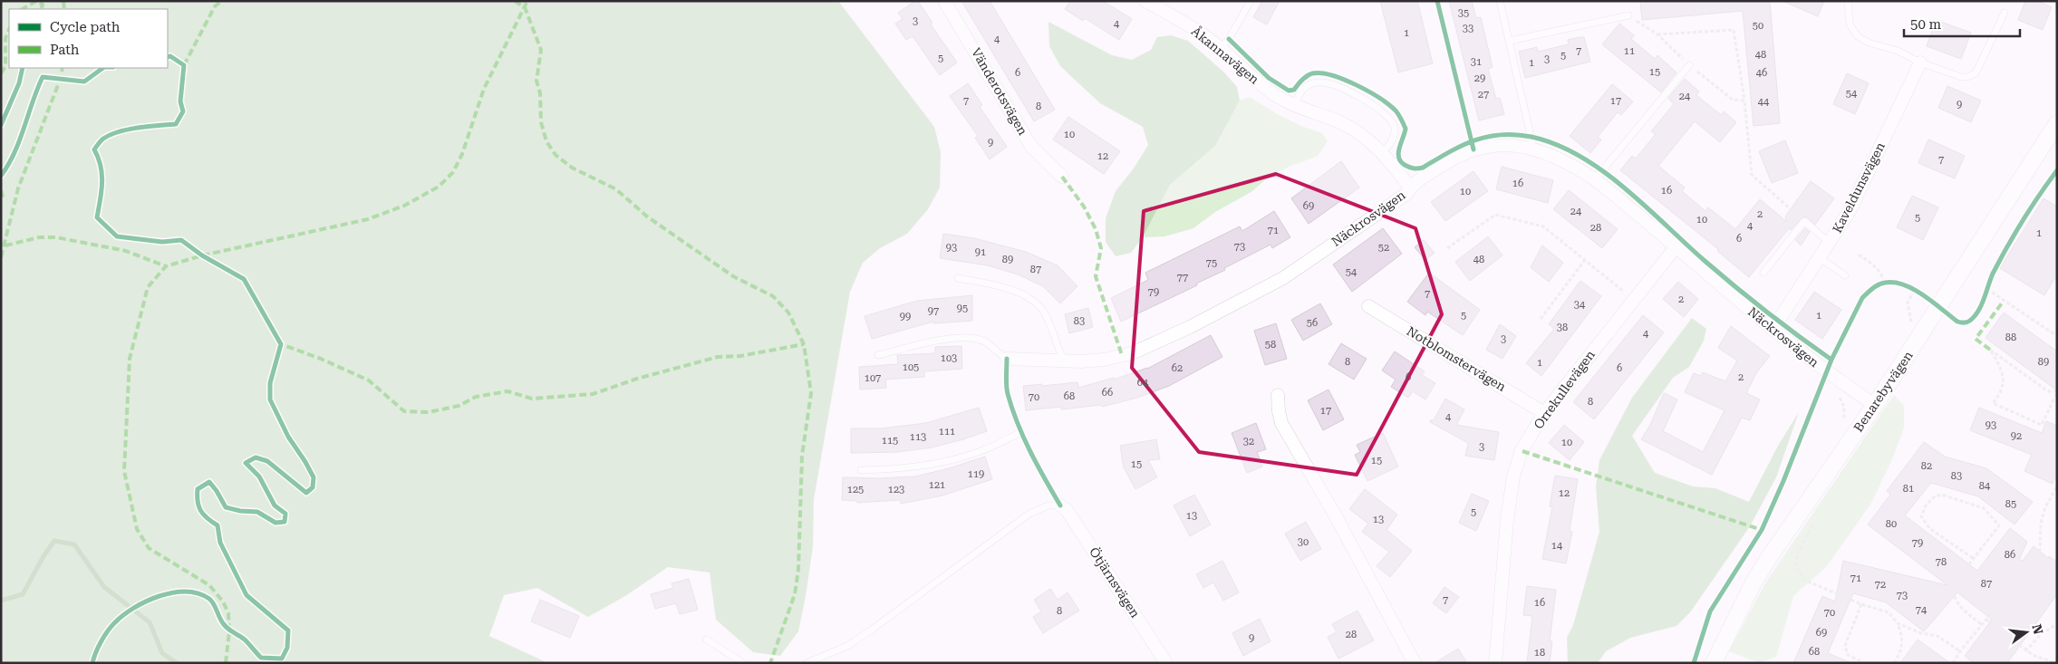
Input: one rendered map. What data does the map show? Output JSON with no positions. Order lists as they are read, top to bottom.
{
  "streets": {
    "street": [
      "Åkannavägen",
      "Vänderotsvägen",
      "Kaveldunsvägen",
      "Näckrosvägen",
      "Notblomstervägen",
      "Orrekullevägen",
      "Benarebyvägen",
      "Ötjärnsvägen"
    ]
  },
  "crossings": [
    ["Åkannavägen", "Näckrosvägen"],
    ["Kaveldunsvägen", "Näckrosvägen"],
    ["Näckrosvägen", "Orrekullevägen"],
    ["Näckrosvägen", "Benarebyvägen"],
    ["Notblomstervägen", "Orrekullevägen"]
  ],
  "house_numbers": [
    "35",
    "3",
    "4",
    "50",
    "33",
    "1",
    "4",
    "7",
    "11",
    "48",
    "5",
    "5",
    "3",
    "31",
    "1",
    "15",
    "6",
    "46",
    "29",
    "54",
    "27",
    "24",
    "7",
    "17",
    "44",
    "9",
    "8",
    "10",
    "9",
    "12",
    "7",
    "16",
    "16",
    "10",
    "69",
    "24",
    "2",
    "5",
    "10",
    "4",
    "28",
    "71",
    "1",
    "6",
    "73",
    "93",
    "52",
    "91",
    "89",
    "48",
    "75",
    "87",
    "54",
    "77",
    "79",
    "7",
    "2",
    "34",
    "95",
    "97",
    "5",
    "1",
    "99",
    "83",
    "56",
    "38",
    "4",
    "88",
    "3",
    "58",
    "103",
    "8",
    "89",
    "1",
    "105",
    "62",
    "6",
    "6",
    "2",
    "107",
    "64",
    "66",
    "68",
    "70",
    "8",
    "17",
    "4",
    "93",
    "111",
    "92",
    "113",
    "115",
    "32",
    "10",
    "3",
    "15",
    "15",
    "82",
    "119",
    "83",
    "121",
    "84",
    "81",
    "125",
    "123",
    "12",
    "85",
    "5",
    "13",
    "13",
    "80",
    "30",
    "79",
    "14",
    "86",
    "78",
    "71",
    "87",
    "72",
    "73",
    "7",
    "16",
    "74",
    "8",
    "70",
    "69",
    "28",
    "9",
    "68",
    "18"
  ],
  "legend": ["Cycle path", "Path"],
  "scale_bar": "50 m",
  "north": "right"
}
